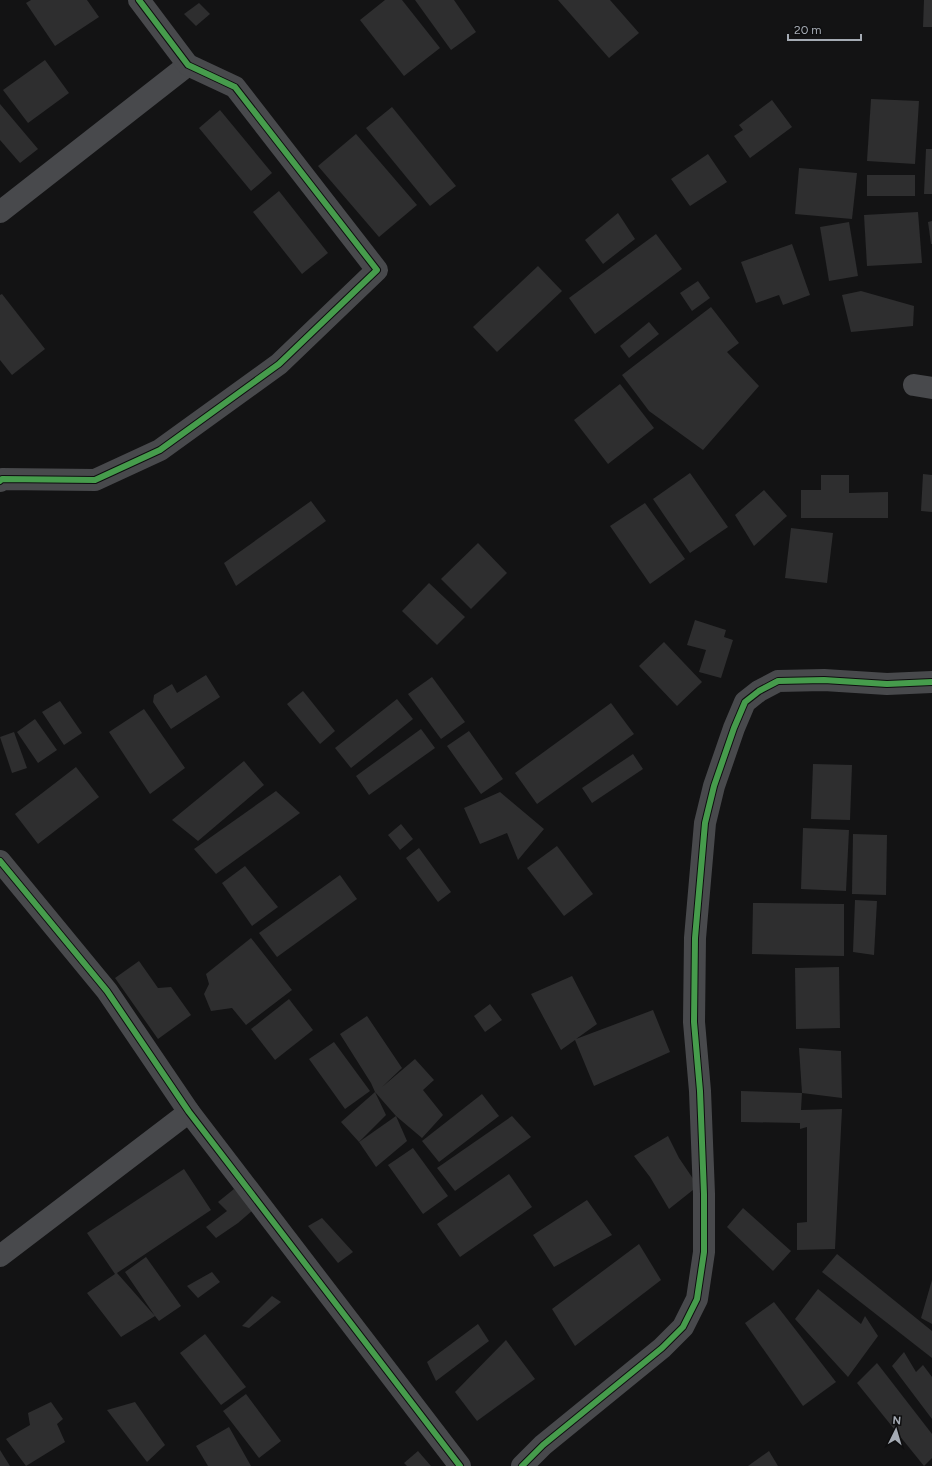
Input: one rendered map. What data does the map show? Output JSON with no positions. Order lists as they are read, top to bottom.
{
  "scale_bar": "20 m",
  "north": "top"
}
